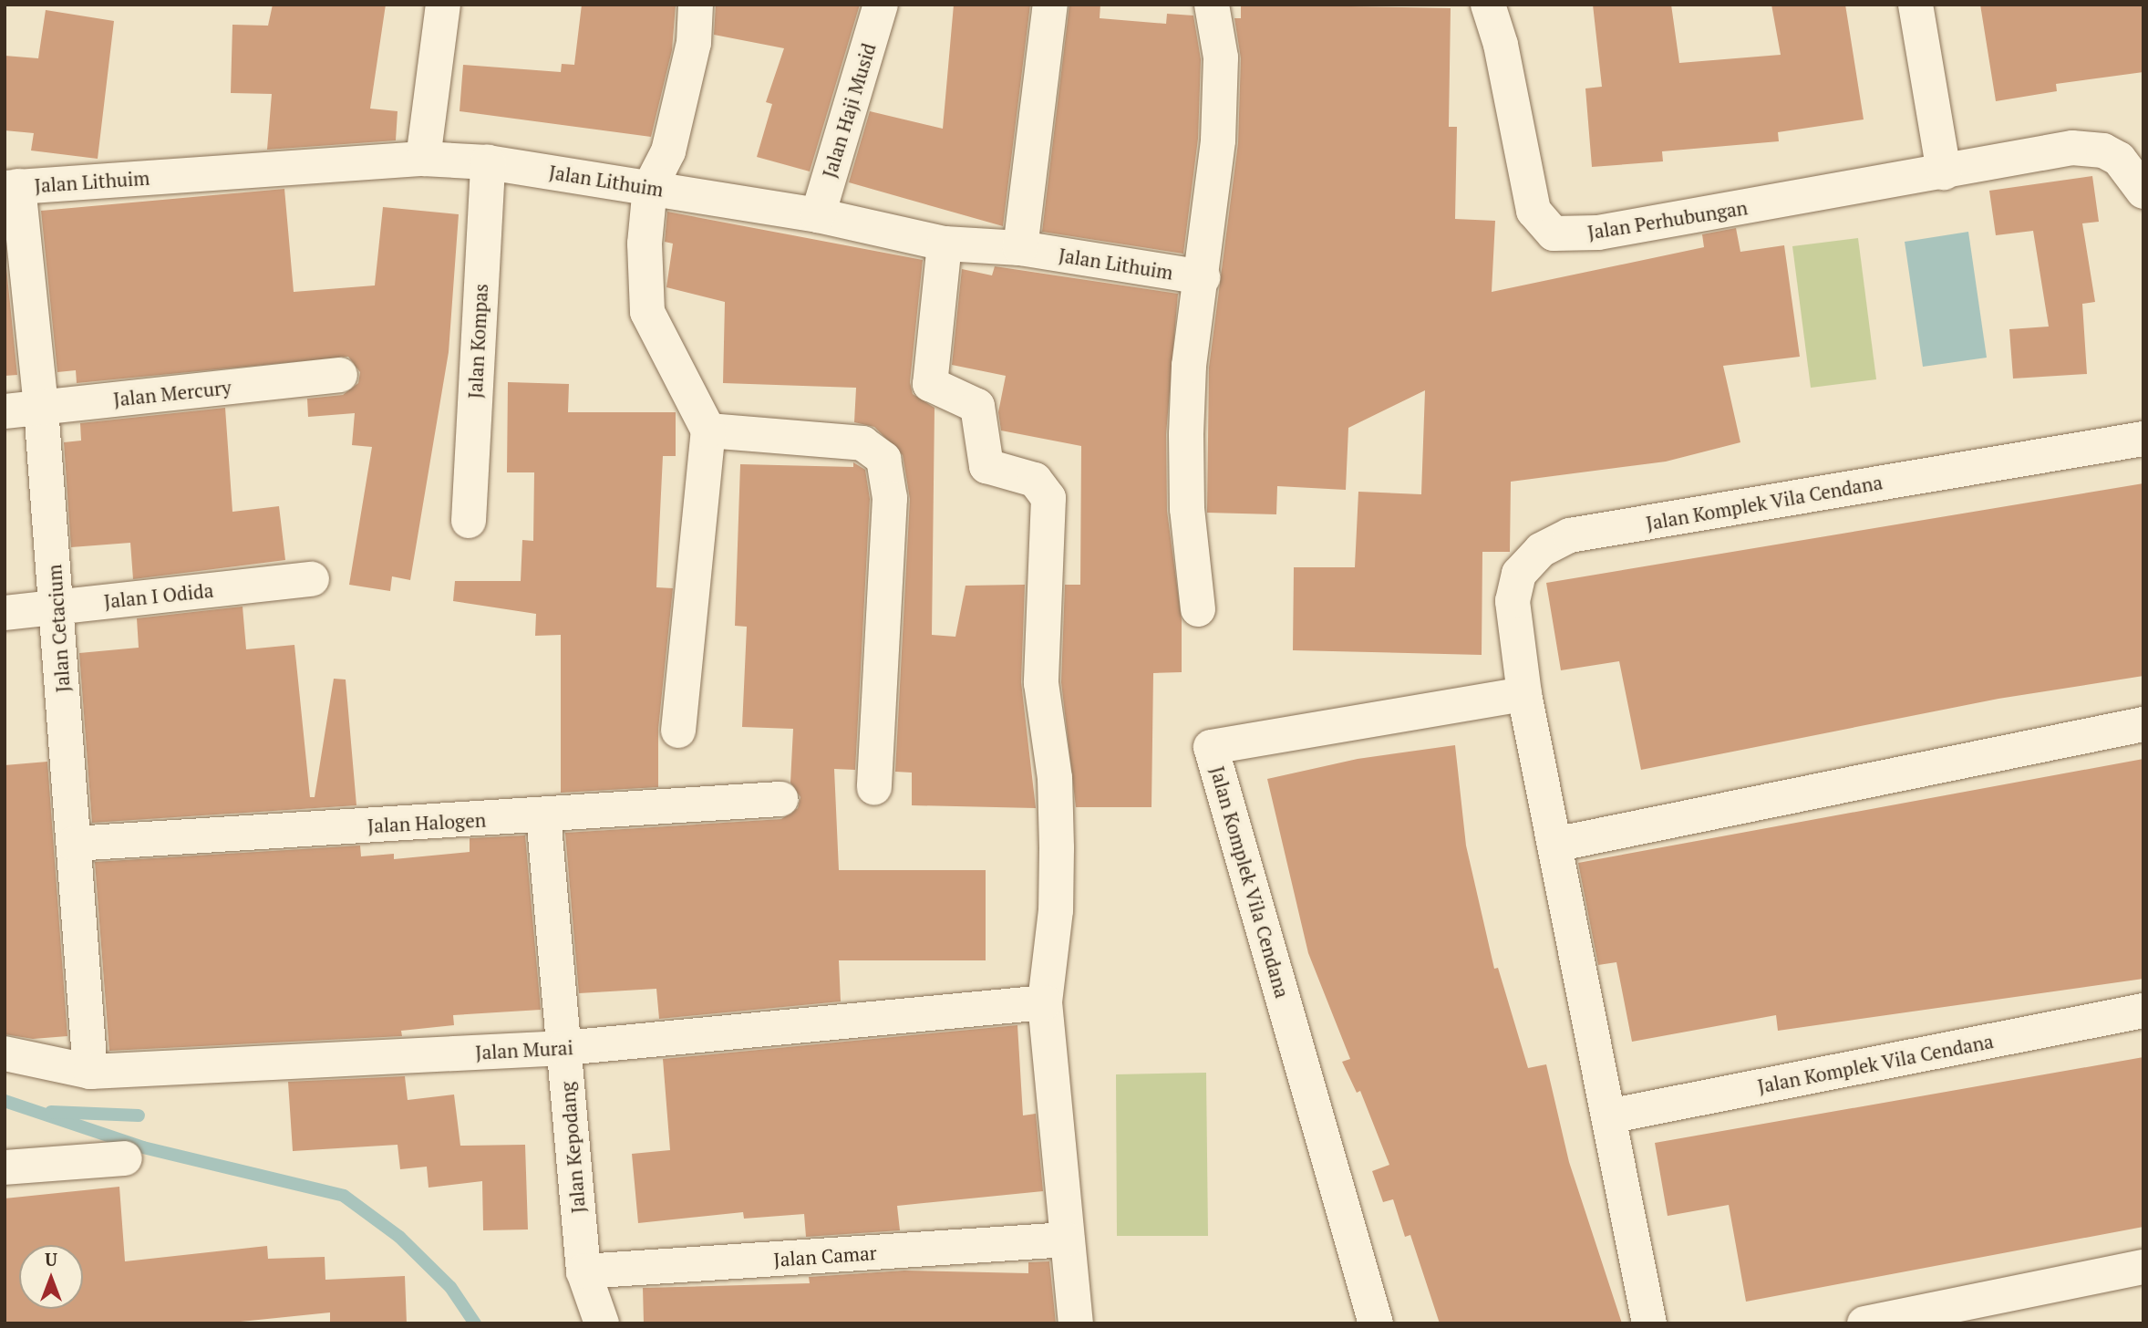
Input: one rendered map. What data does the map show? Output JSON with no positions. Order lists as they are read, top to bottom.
{
  "streets": {
    "street": [
      "Jalan Haji Musid",
      "Jalan Lithuim",
      "Jalan Perhubungan",
      "Jalan Kompas",
      "Jalan Mercury",
      "Jalan Komplek Vila Cendana",
      "Jalan I Odida",
      "Jalan Cetacium",
      "Jalan Halogen",
      "Jalan Murai",
      "Jalan Kepodang",
      "Jalan Camar"
    ]
  },
  "crossings": [
    ["Jalan Haji Musid", "Jalan Lithuim"],
    ["Jalan Lithuim", "Jalan Kompas"],
    ["Jalan Lithuim", "Jalan Cetacium"],
    ["Jalan Mercury", "Jalan Cetacium"],
    ["Jalan I Odida", "Jalan Cetacium"],
    ["Jalan Cetacium", "Jalan Halogen"],
    ["Jalan Cetacium", "Jalan Murai"],
    ["Jalan Halogen", "Jalan Kepodang"],
    ["Jalan Murai", "Jalan Kepodang"],
    ["Jalan Kepodang", "Jalan Camar"]
  ],
  "north": "top"
}
